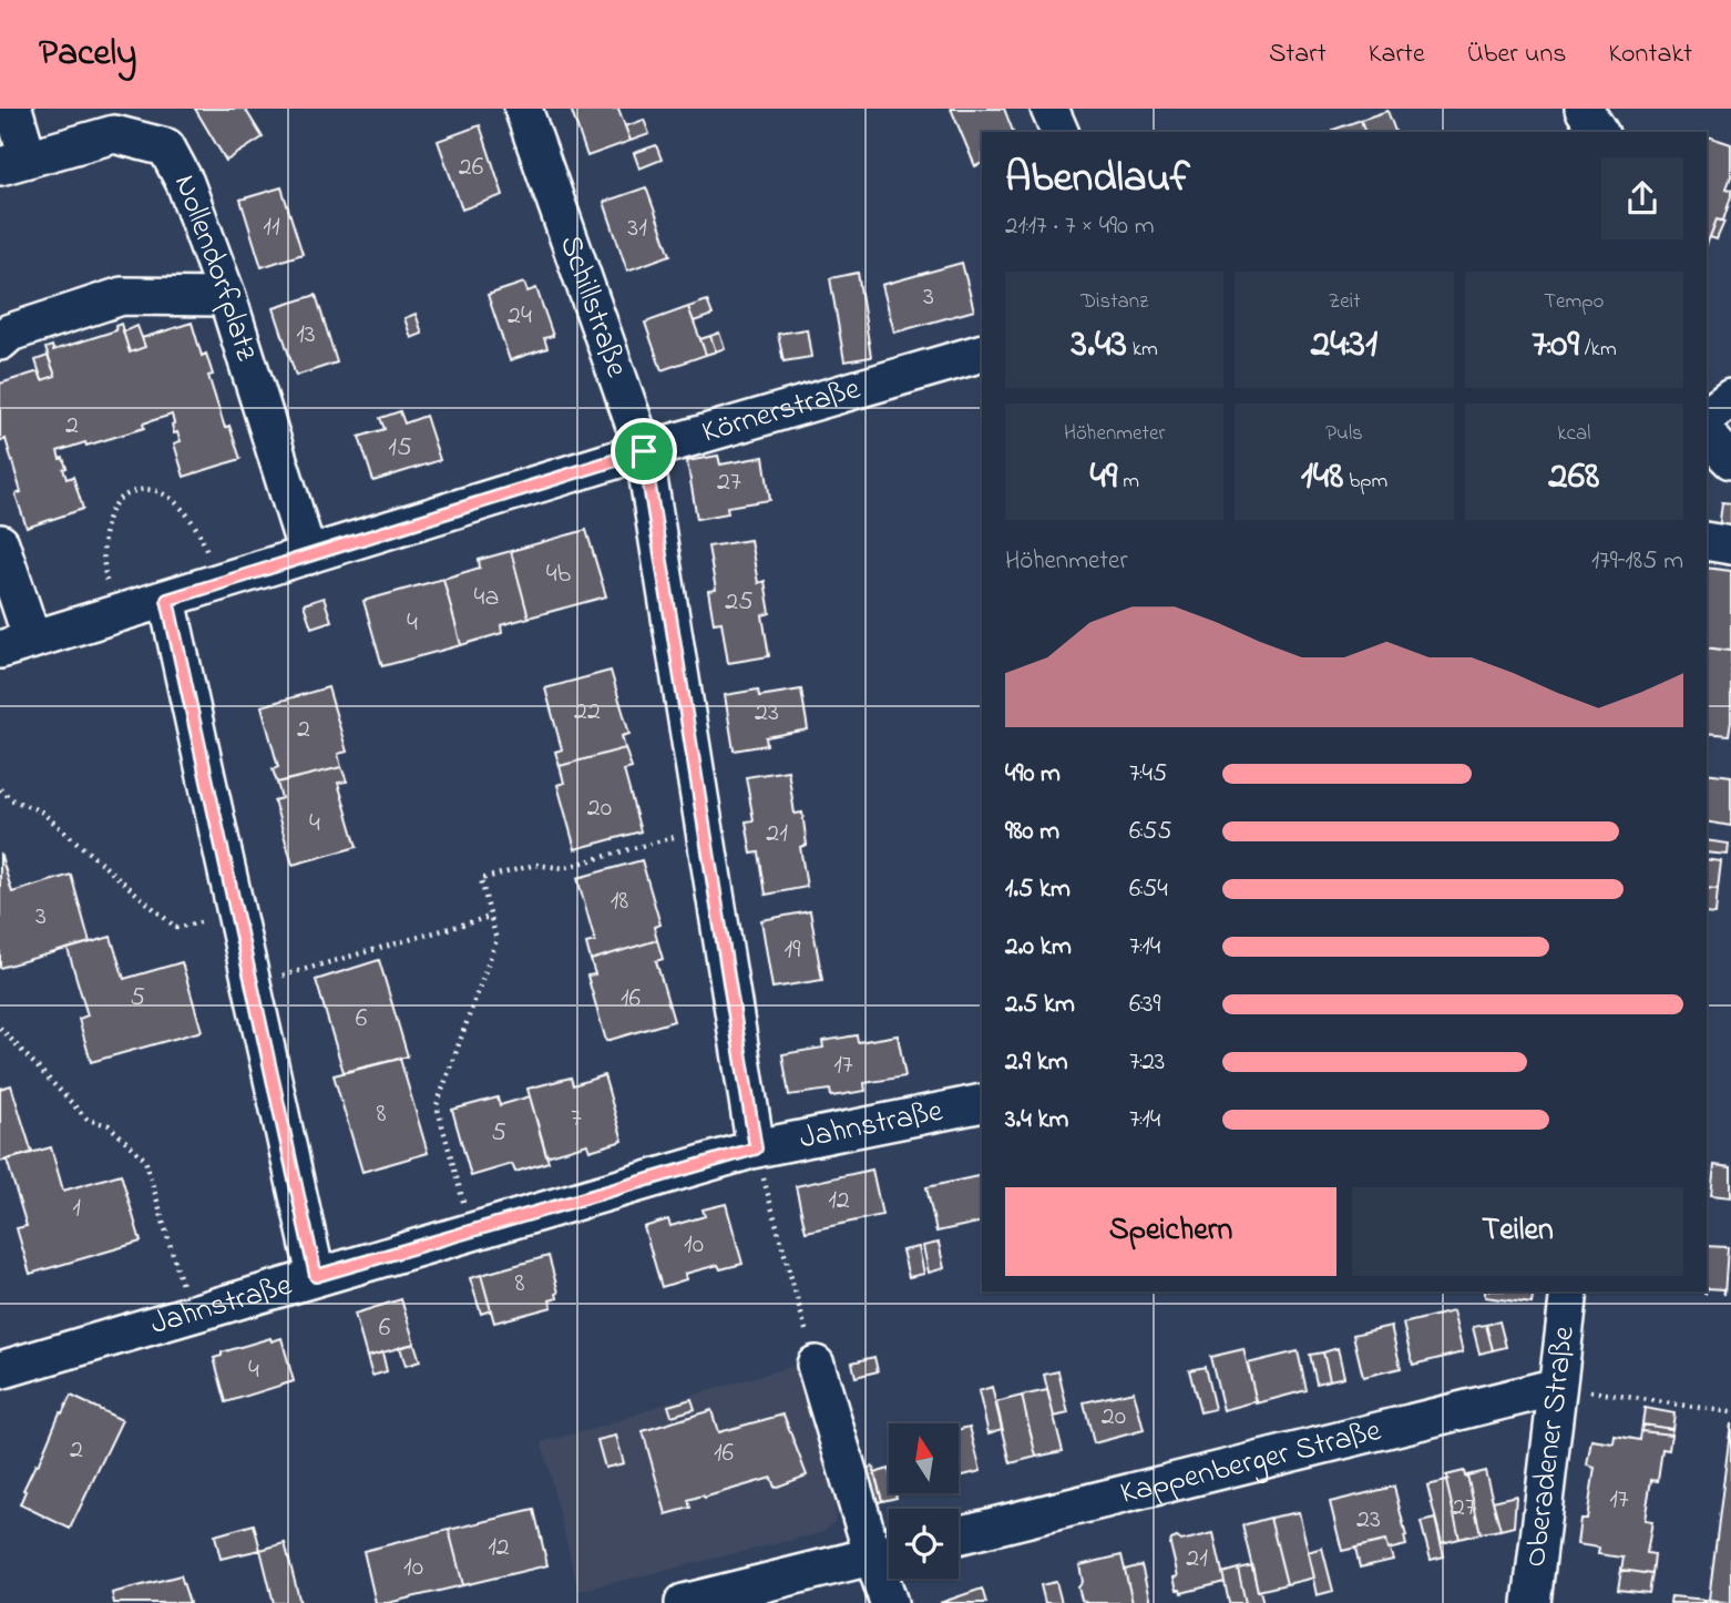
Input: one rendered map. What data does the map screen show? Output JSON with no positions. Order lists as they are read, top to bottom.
{
  "streets": {
    "street": [
      "Nollendorfplatz",
      "Schillstraße",
      "Körnerstraße",
      "Jahnstraße",
      "Oberadener Straße",
      "Kappenberger Straße"
    ]
  },
  "crossings": [
    ["Nollendorfplatz", "Körnerstraße"],
    ["Schillstraße", "Körnerstraße"],
    ["Schillstraße", "Jahnstraße"],
    ["Oberadener Straße", "Kappenberger Straße"]
  ],
  "house_numbers": [
    "26",
    "11",
    "31",
    "3",
    "24",
    "13",
    "2",
    "15",
    "27",
    "4b",
    "4a",
    "25",
    "4",
    "22",
    "23",
    "2",
    "20",
    "4",
    "21",
    "18",
    "3",
    "19",
    "5",
    "16",
    "6",
    "17",
    "8",
    "7",
    "5",
    "12",
    "1",
    "10",
    "8",
    "6",
    "4",
    "20",
    "2",
    "16",
    "17",
    "27",
    "23",
    "12",
    "21",
    "10"
  ],
  "north": "top",
  "page": {
    "header": "Pacely",
    "nav": [
      "Start",
      "Karte",
      "Über uns",
      "Kontakt"
    ],
    "heading": ["Abendlauf", "21:17 · 7 × 490 m"],
    "stats": [
      ["Distanz", "3.43 km"],
      ["Zeit", "24:31"],
      ["Tempo", "7:09 /km"],
      ["Höhenmeter", "49 m"],
      ["Puls", "148 bpm"],
      ["kcal", "268"]
    ],
    "chart": ["Höhenmeter", "179–185 m"],
    "list": [
      {
        "name": "490 m",
        "note": "7:45"
      },
      {
        "name": "980 m",
        "note": "6:55"
      },
      {
        "name": "1.5 km",
        "note": "6:54"
      },
      {
        "name": "2.0 km",
        "note": "7:14"
      },
      {
        "name": "2.5 km",
        "note": "6:39"
      },
      {
        "name": "2.9 km",
        "note": "7:23"
      },
      {
        "name": "3.4 km",
        "note": "7:14"
      }
    ],
    "buttons": ["Speichern", "Teilen"]
  }
}
